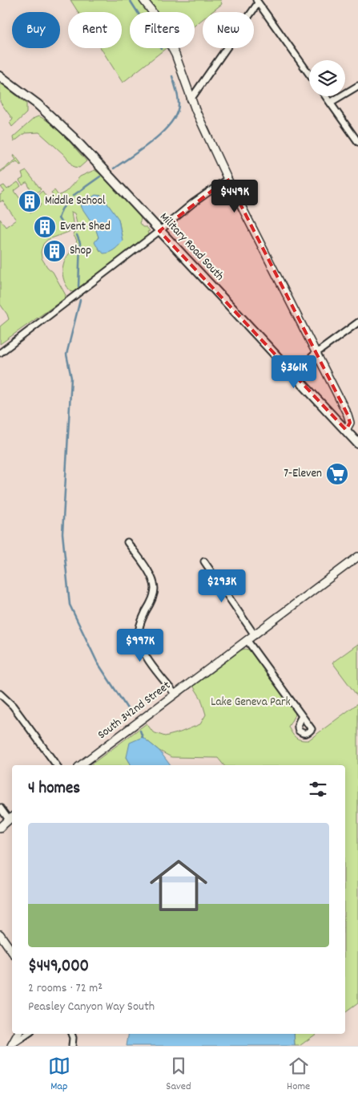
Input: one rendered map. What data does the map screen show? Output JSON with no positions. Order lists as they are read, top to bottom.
{
  "streets": {
    "main road": ["Military Road South"],
    "street": ["South 342nd Street"]
  },
  "parks": ["Lake Geneva Park"],
  "places": {
    "building": ["Middle School", "Event Shed", "Shop"],
    "supermarket": ["7-Eleven"]
  },
  "page": {
    "chip": [
      "Buy",
      "Rent",
      "Filters",
      "New"
    ],
    "price": [
      "$449K",
      "$361K",
      "$293K",
      "$997K"
    ],
    "heading": "4 homes",
    "list": [
      {
        "name": "$449,000",
        "note": "2 rooms · 72 m² · Peasley Canyon Way South"
      }
    ],
    "tabs": ["Map", "Saved", "Home"]
  }
}
